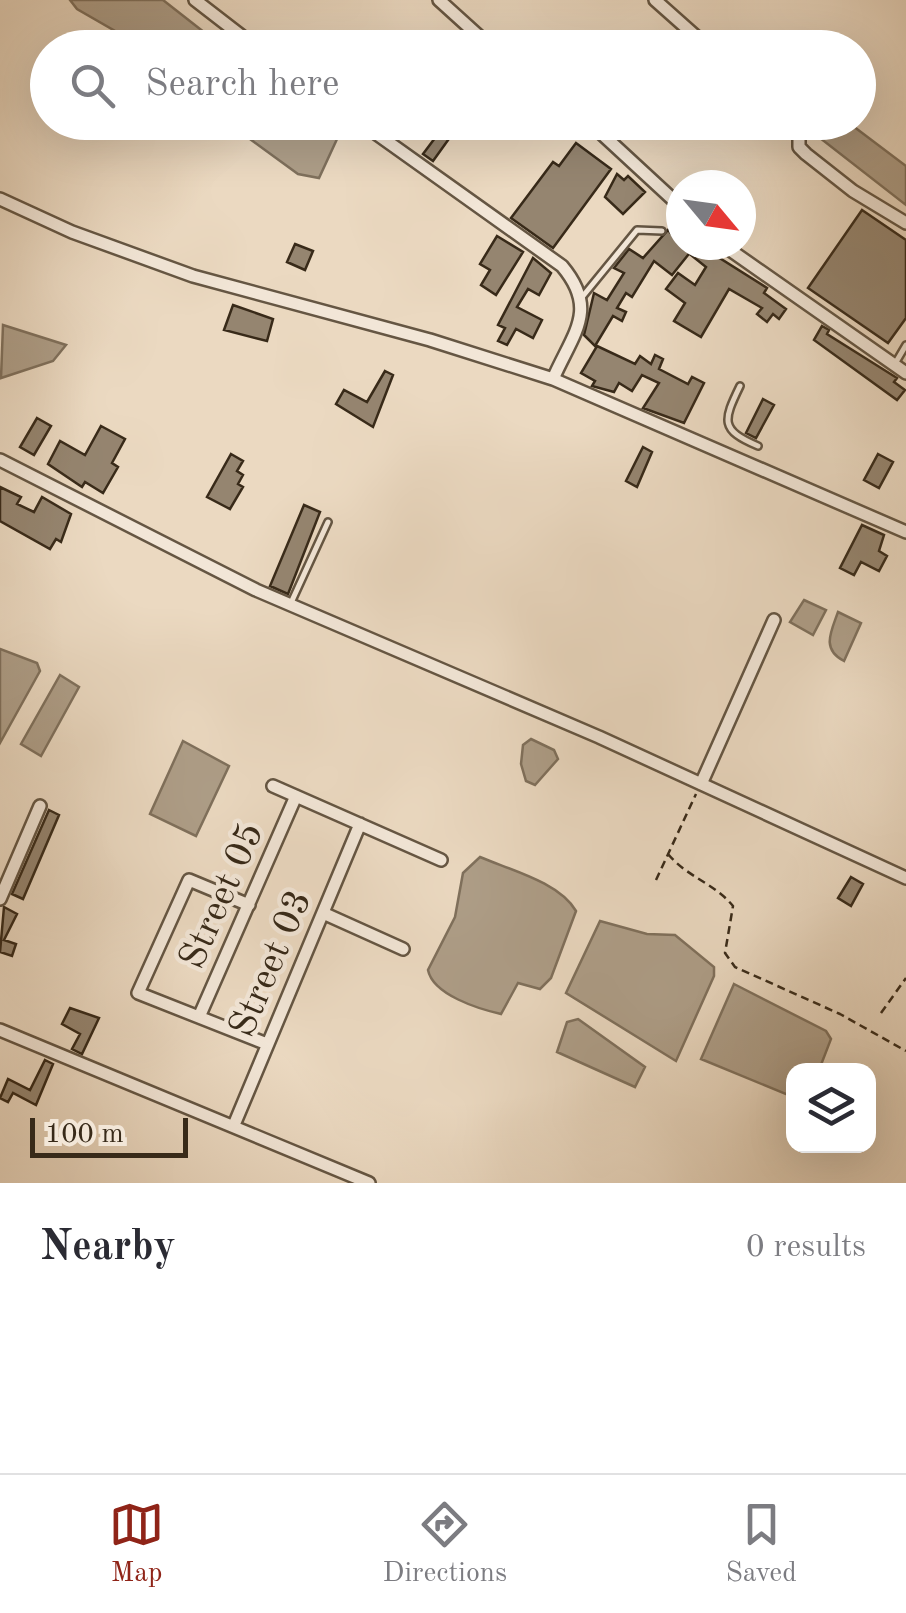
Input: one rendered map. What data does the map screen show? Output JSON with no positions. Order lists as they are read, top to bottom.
{
  "streets": {
    "street": ["Street 05", "Street 03"]
  },
  "scale_bar": "100 m",
  "north": "bottom right",
  "page": {
    "search": "Search here",
    "scale": "100 m",
    "heading": ["Nearby", "0 results"],
    "nav": ["Map", "Directions", "Saved"]
  }
}
